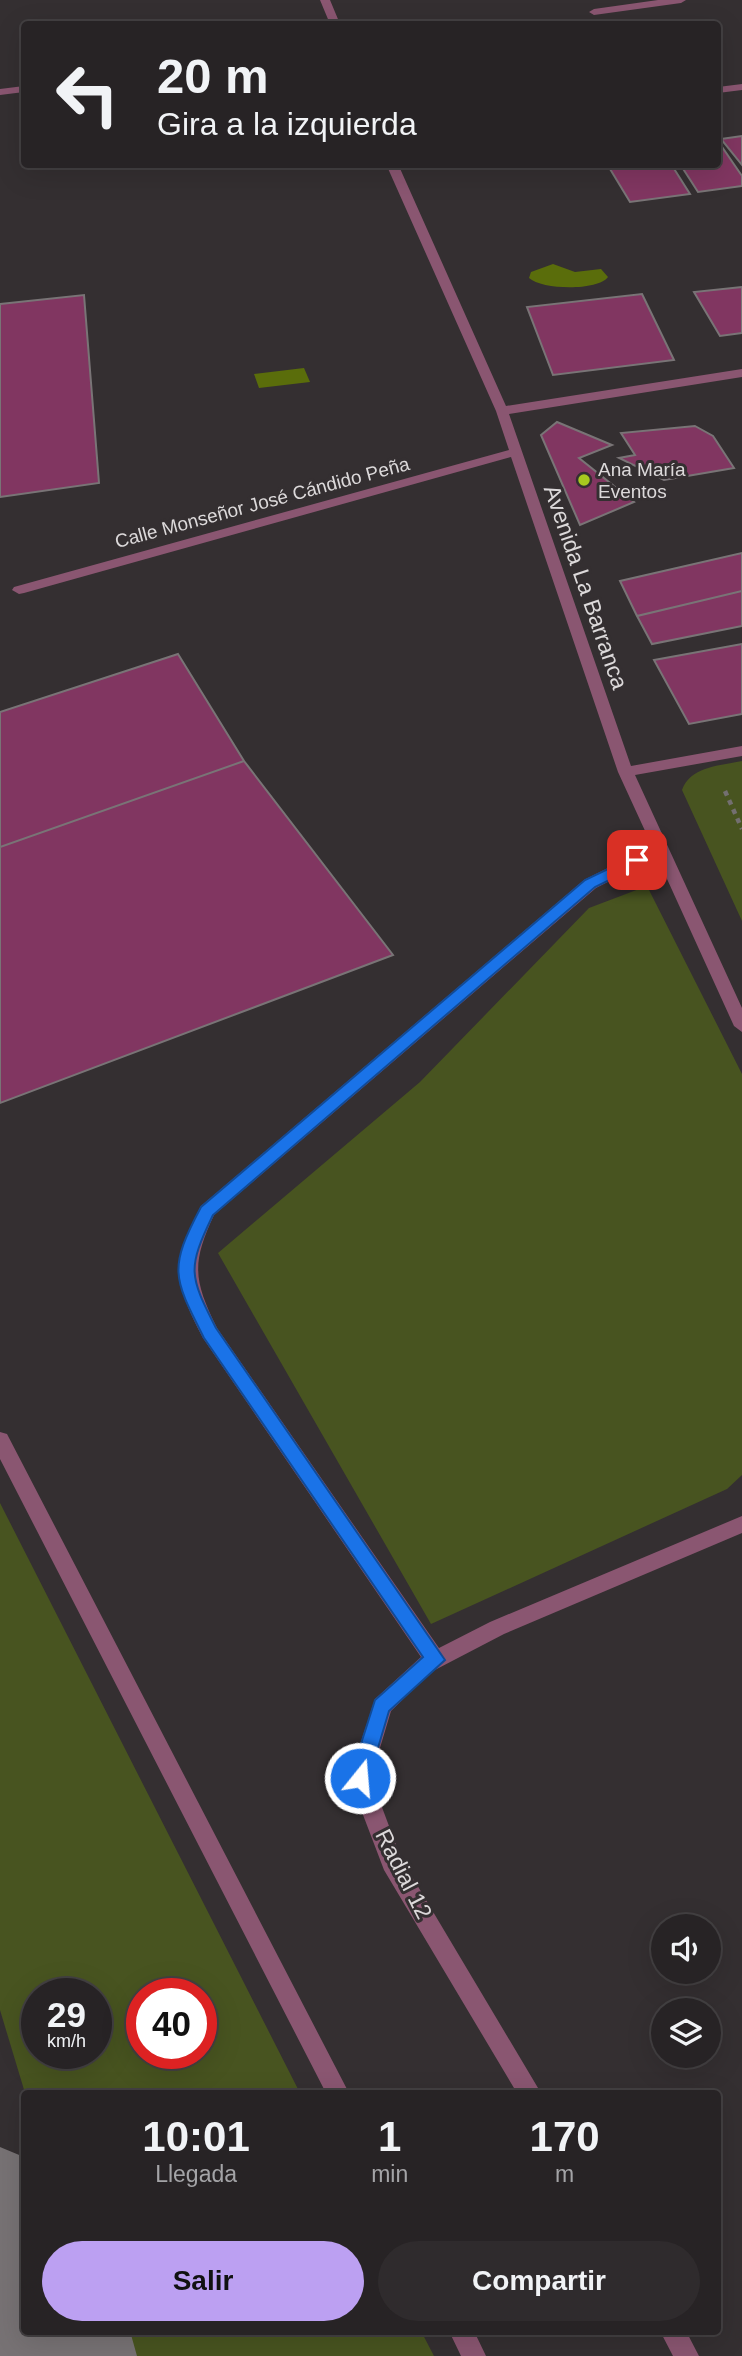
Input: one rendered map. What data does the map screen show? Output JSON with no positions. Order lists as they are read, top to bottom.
{
  "streets": {
    "street": ["Calle Monseñor José Cándido Peña", "Avenida La Barranca", "Radial 12"]
  },
  "crossings": [
    ["Calle Monseñor José Cándido Peña", "Avenida La Barranca"]
  ],
  "places": ["Ana María Eventos"],
  "page": {
    "turn": ["20 m", "Gira a la izquierda"],
    "speed": "29 km/h",
    "limit": "40",
    "eta": [
      "10:01",
      "Llegada",
      "1",
      "min",
      "170",
      "m"
    ],
    "buttons": ["Salir", "Compartir"]
  }
}
